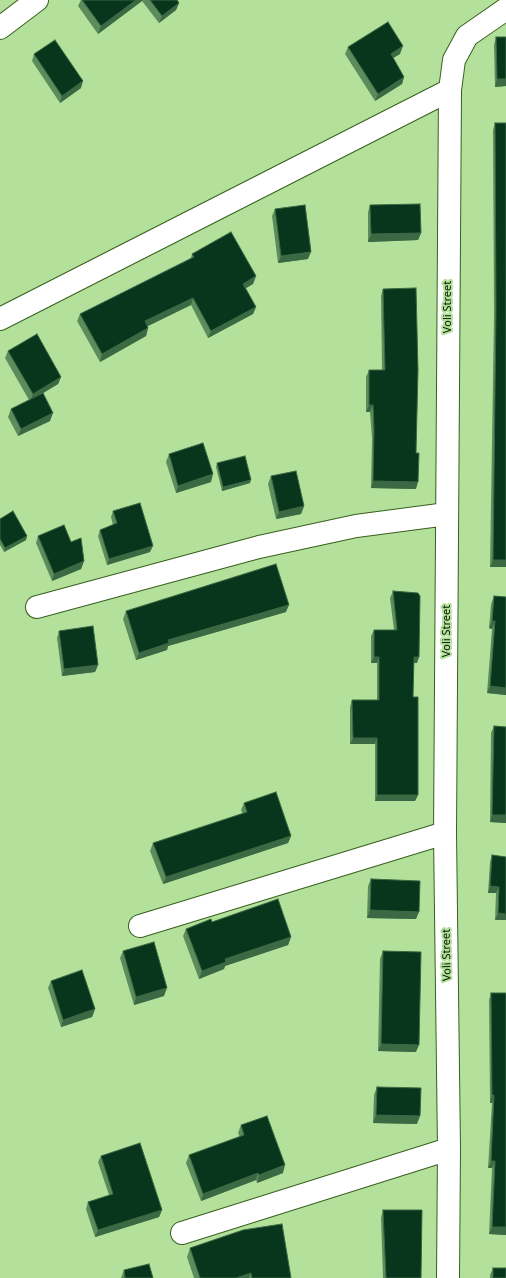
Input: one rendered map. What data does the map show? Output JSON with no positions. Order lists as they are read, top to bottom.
{
  "streets": {
    "street": ["Voli Street"]
  }
}
